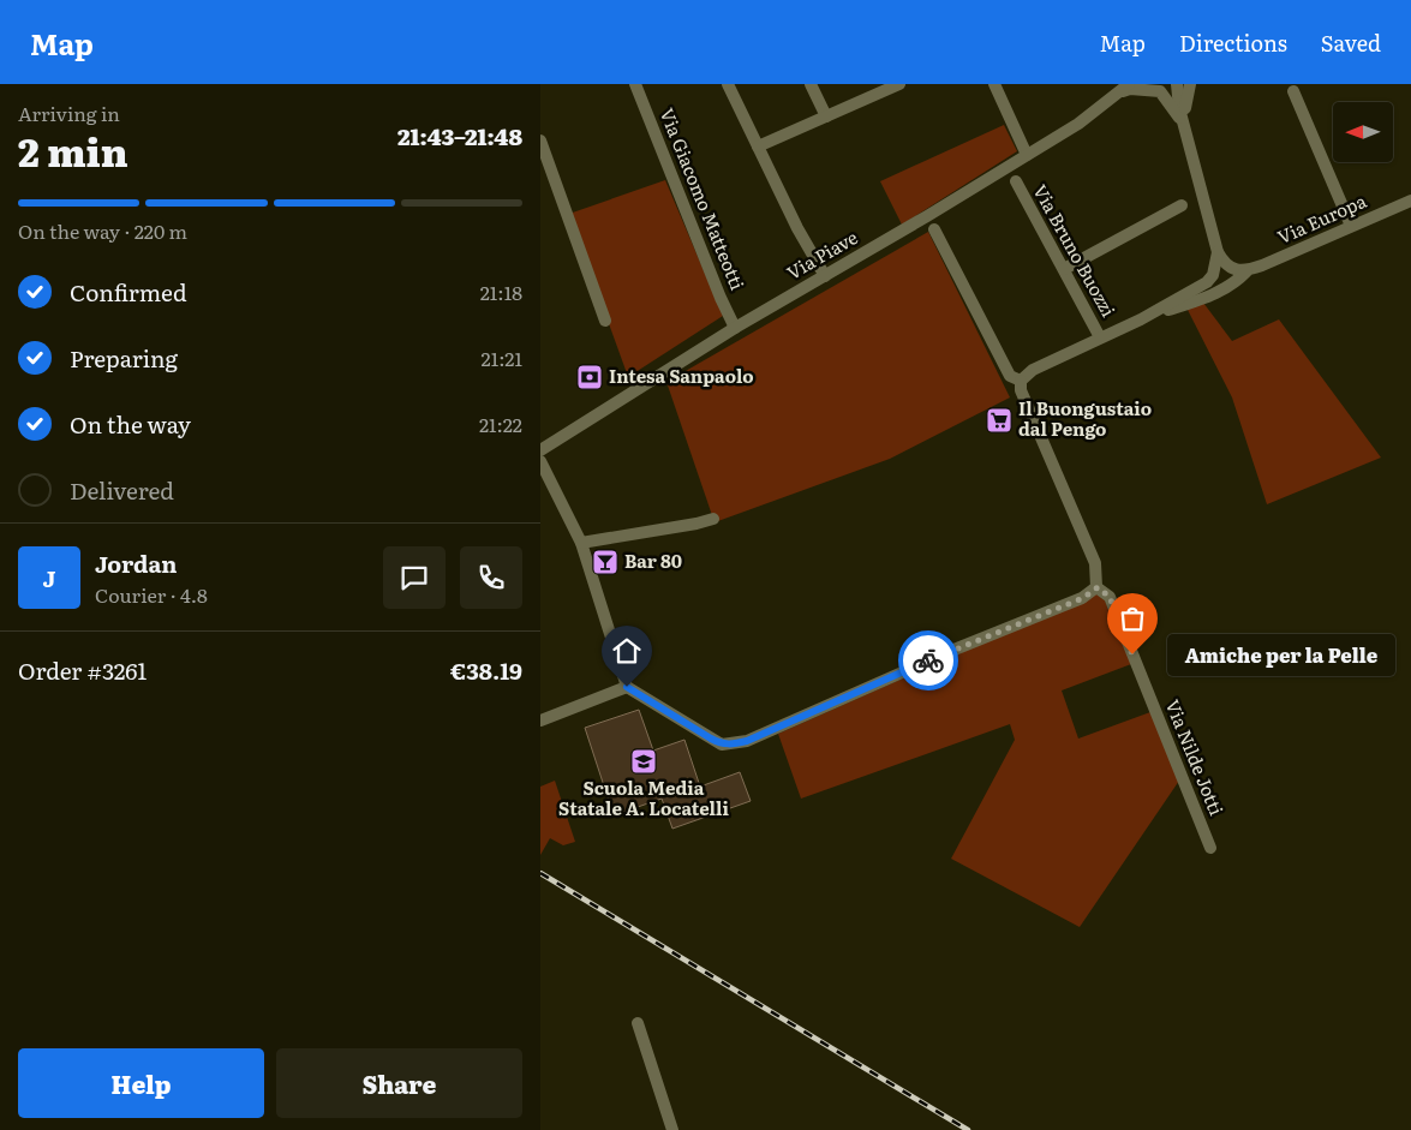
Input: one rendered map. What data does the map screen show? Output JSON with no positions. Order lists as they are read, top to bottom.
{
  "streets": {
    "street": [
      "Via Giacomo Matteotti",
      "Via Europa",
      "Via Bruno Buozzi",
      "Via Piave",
      "Via Nilde Jotti"
    ]
  },
  "crossings": [
    ["Via Giacomo Matteotti", "Via Piave"]
  ],
  "places": {
    "bank": ["Intesa Sanpaolo"],
    "supermarket": ["Il Buongustaio dal Pengo"],
    "bar": ["Bar 80"],
    "other": ["Amiche per la Pelle"],
    "school or university": ["Scuola Media Statale A. Locatelli"]
  },
  "north": "left",
  "page": {
    "header": "Map",
    "nav": ["Map", "Directions", "Saved"],
    "heading": ["2 min", "Arriving in", "21:43–21:48"],
    "panel": [
      "Jordan",
      "Courier · 4.8",
      "Order #3261",
      "€38.19"
    ],
    "bar": "On the way · 220 m",
    "list": [
      ["Confirmed", "21:18"],
      ["Preparing", "21:21"],
      ["On the way", "21:22"],
      "Delivered"
    ],
    "round": "J",
    "bubble": "Amiche per la Pelle",
    "buttons": ["Help", "Share"]
  }
}
